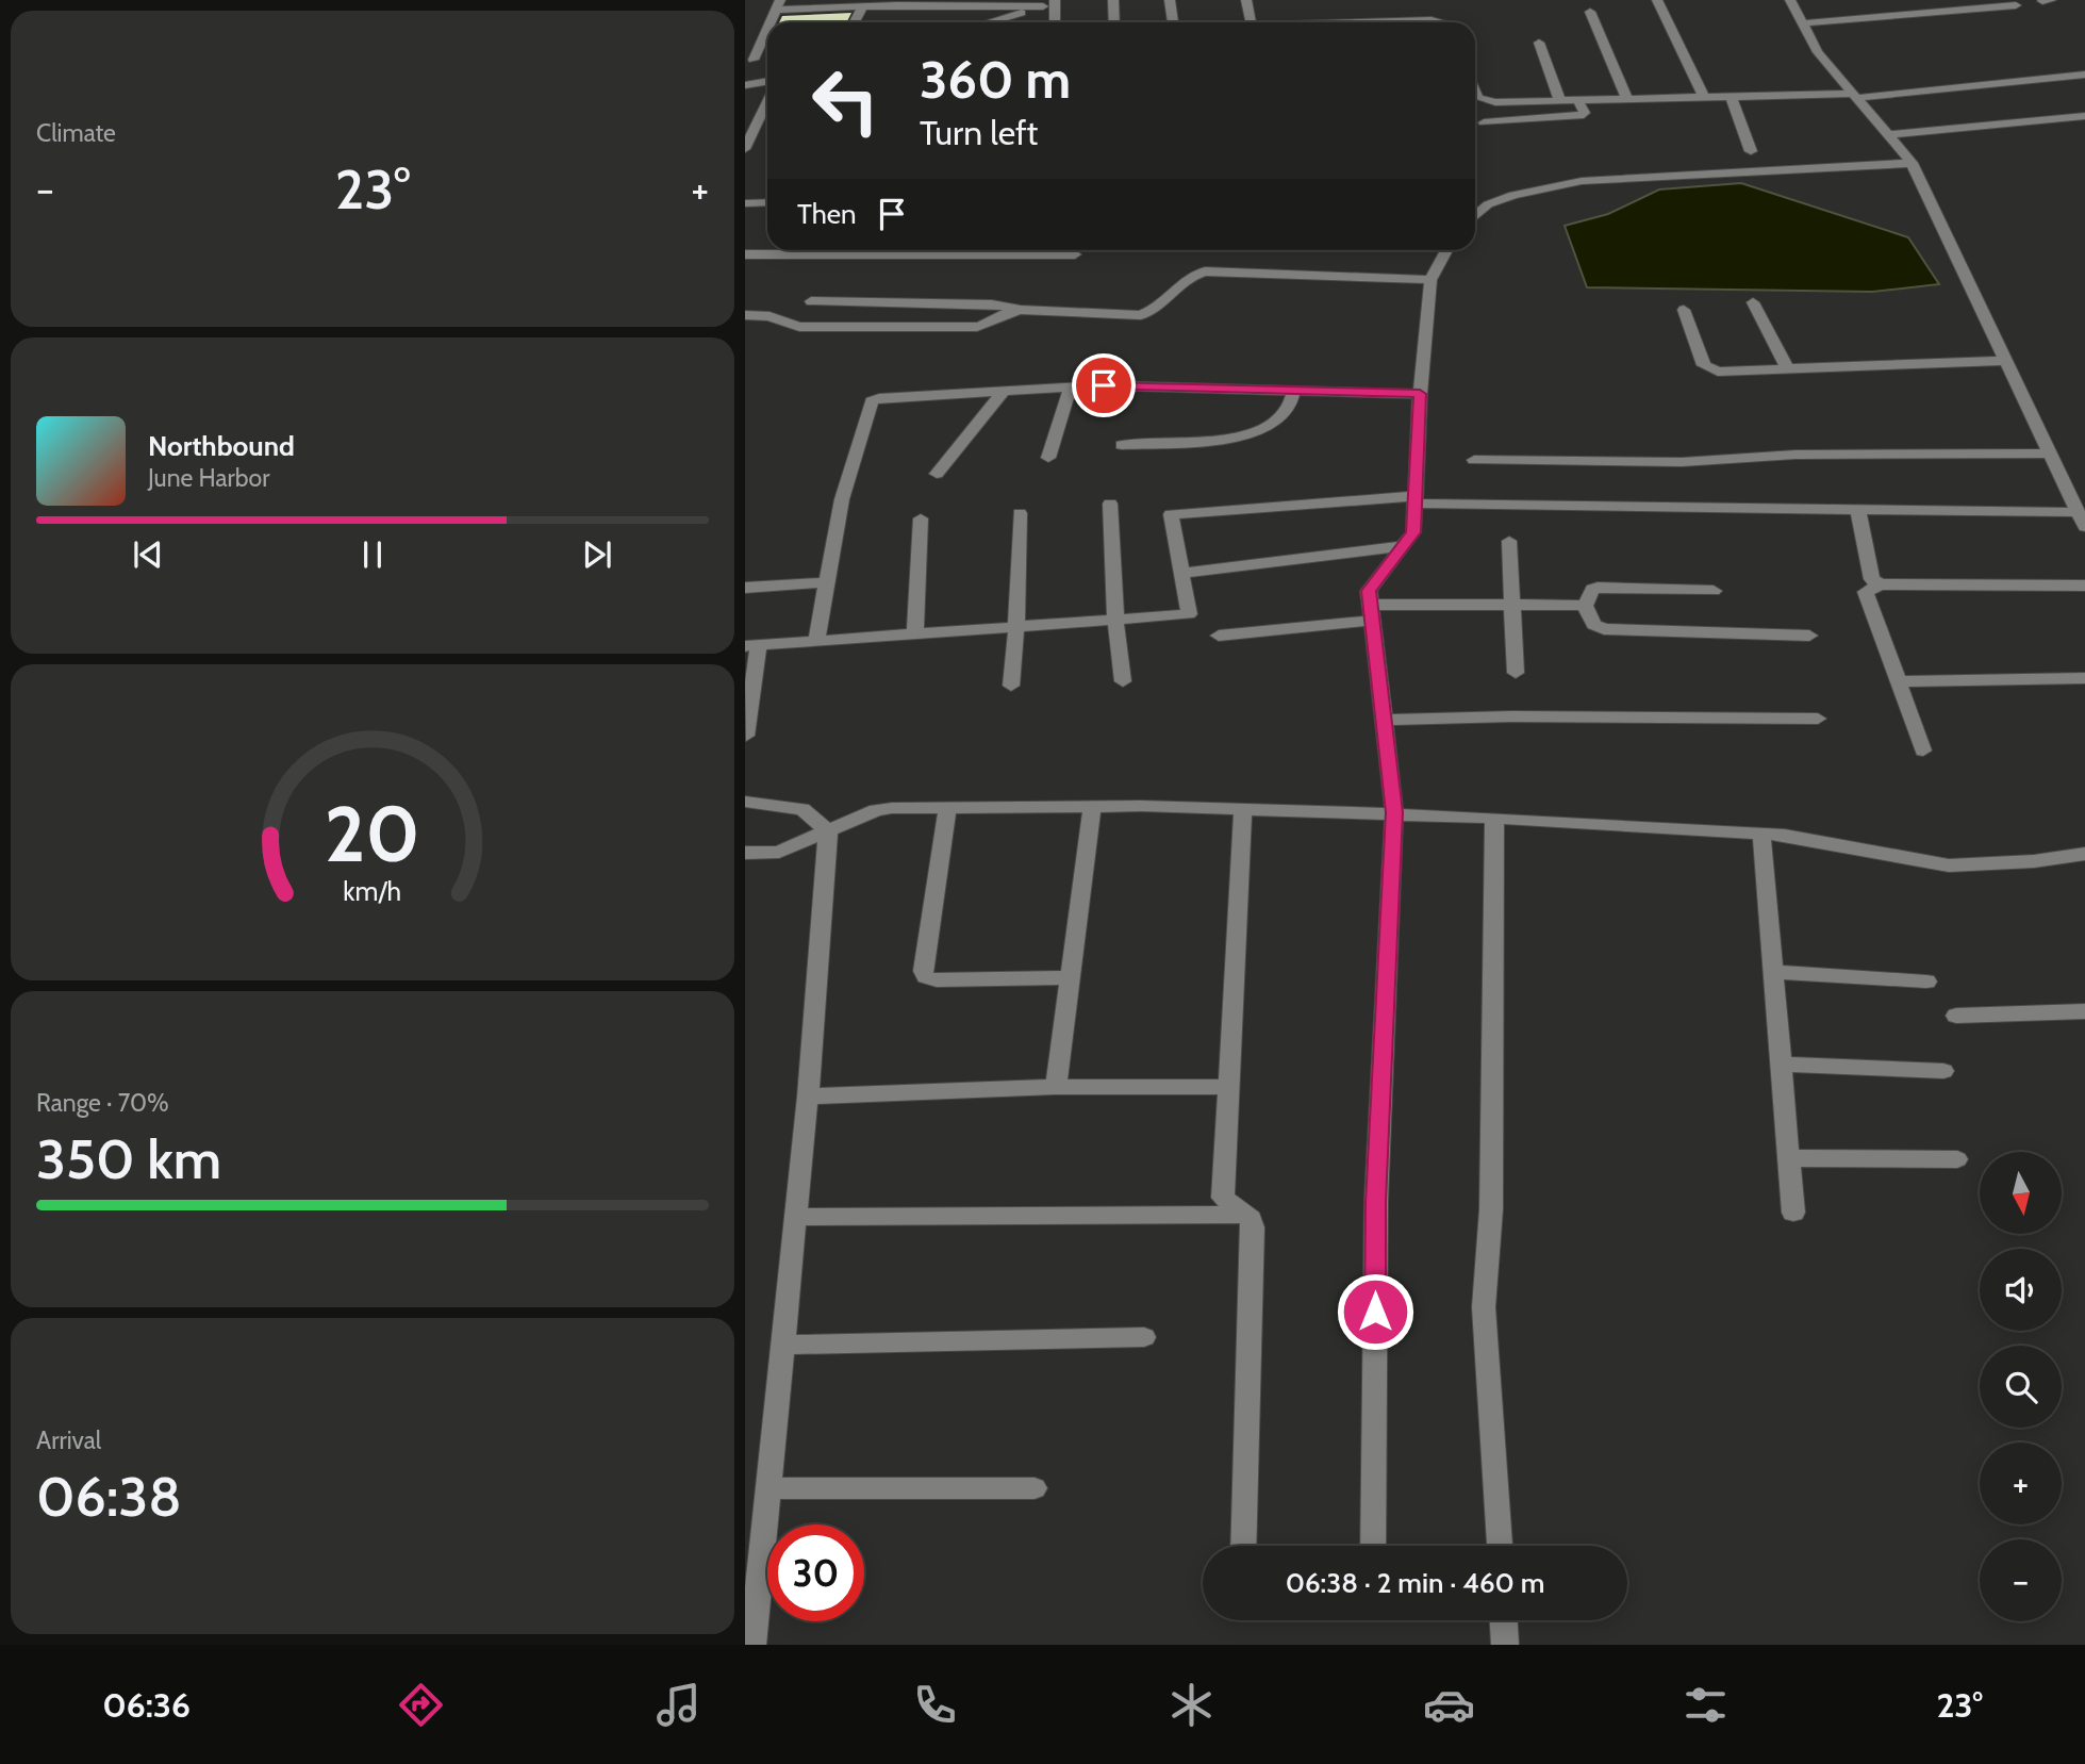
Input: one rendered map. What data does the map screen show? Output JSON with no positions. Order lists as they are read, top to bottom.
{
  "north": "bottom",
  "page": {
    "tile": [
      "Climate",
      ["Range · 70%", "350 km"],
      ["Arrival", "06:38"]
    ],
    "turn": ["360 m", "Turn left"],
    "heat": ["−", "23°", "+"],
    "then": "Then",
    "song": ["Northbound", "June Harbor"],
    "map_buttons": ["+", "−"],
    "limit": "30",
    "trip": "06:38 · 2 min · 460 m",
    "tabs": ["06:36", "23°"],
    "gauge": ["20", "km/h"]
  }
}
